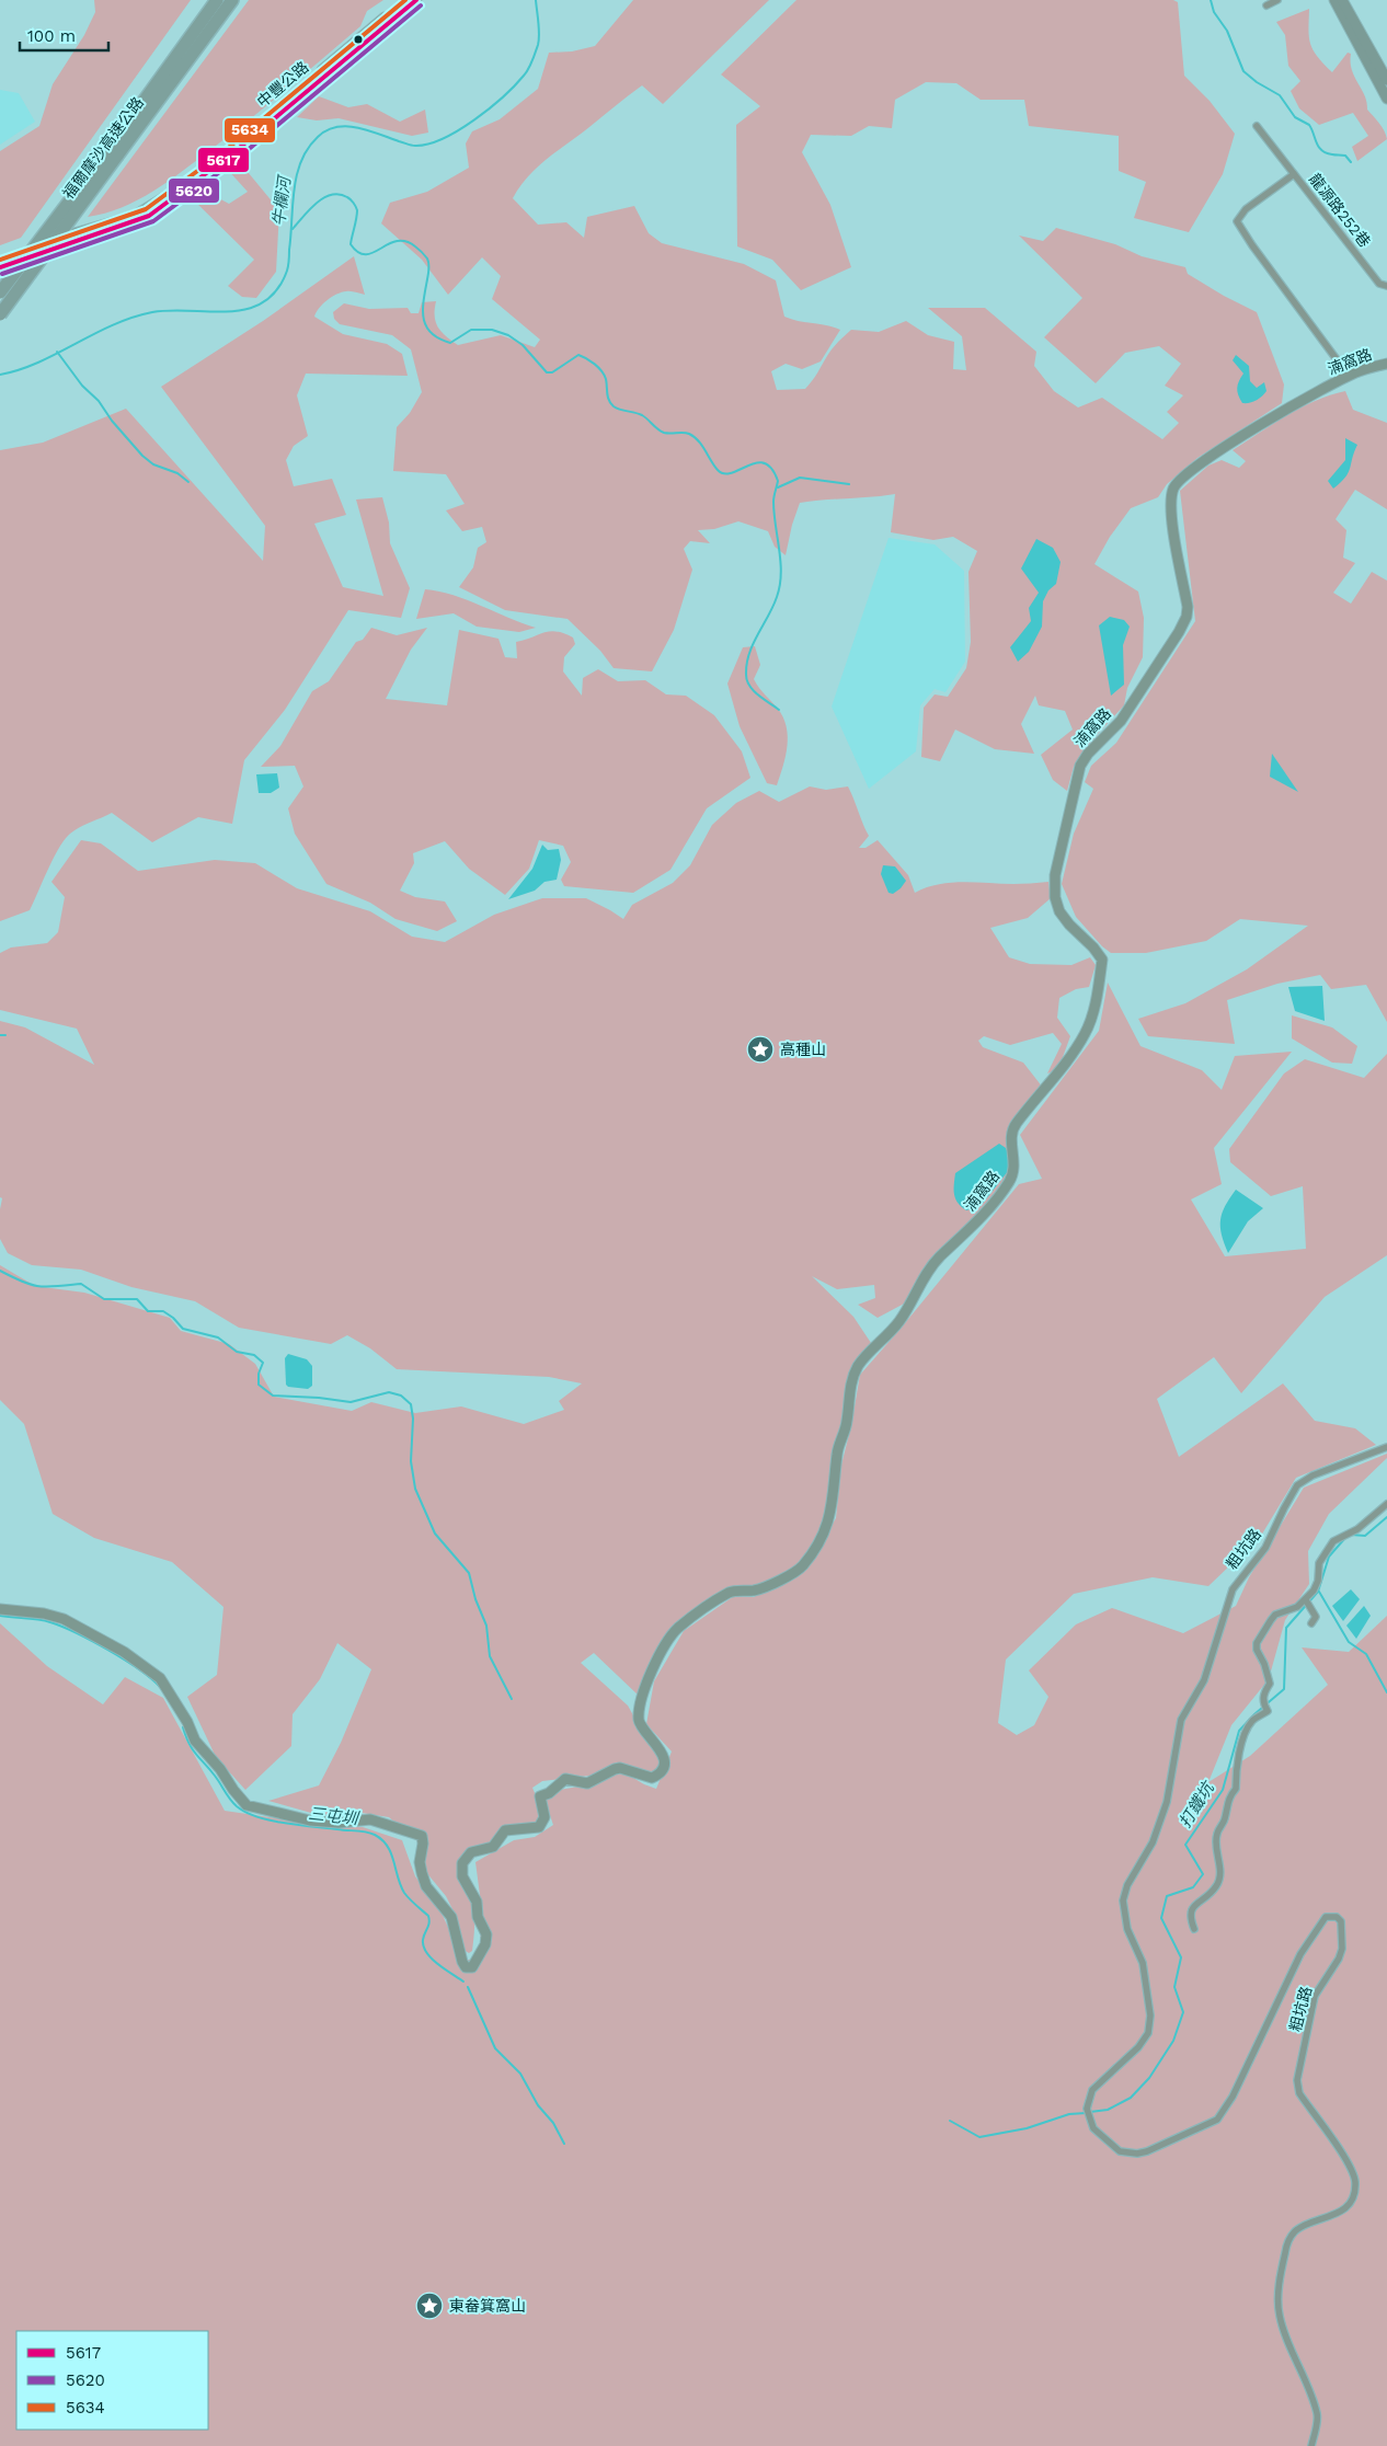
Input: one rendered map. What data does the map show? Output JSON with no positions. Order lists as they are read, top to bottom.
{
  "streets": {
    "highway": ["福爾摩沙高速公路"],
    "main road": ["中豐公路"],
    "street": ["龍源路252巷", "湳窩路", "粗坑路"]
  },
  "water": ["牛欄河", "打鐵坑", "三屯圳"],
  "places": {
    "place": ["高種山", "東畚箕窩山"]
  },
  "lines": ["transit line 5617", "transit line 5634", "transit line 5620"],
  "legend": ["5617", "5620", "5634"],
  "scale_bar": "100 m"
}
